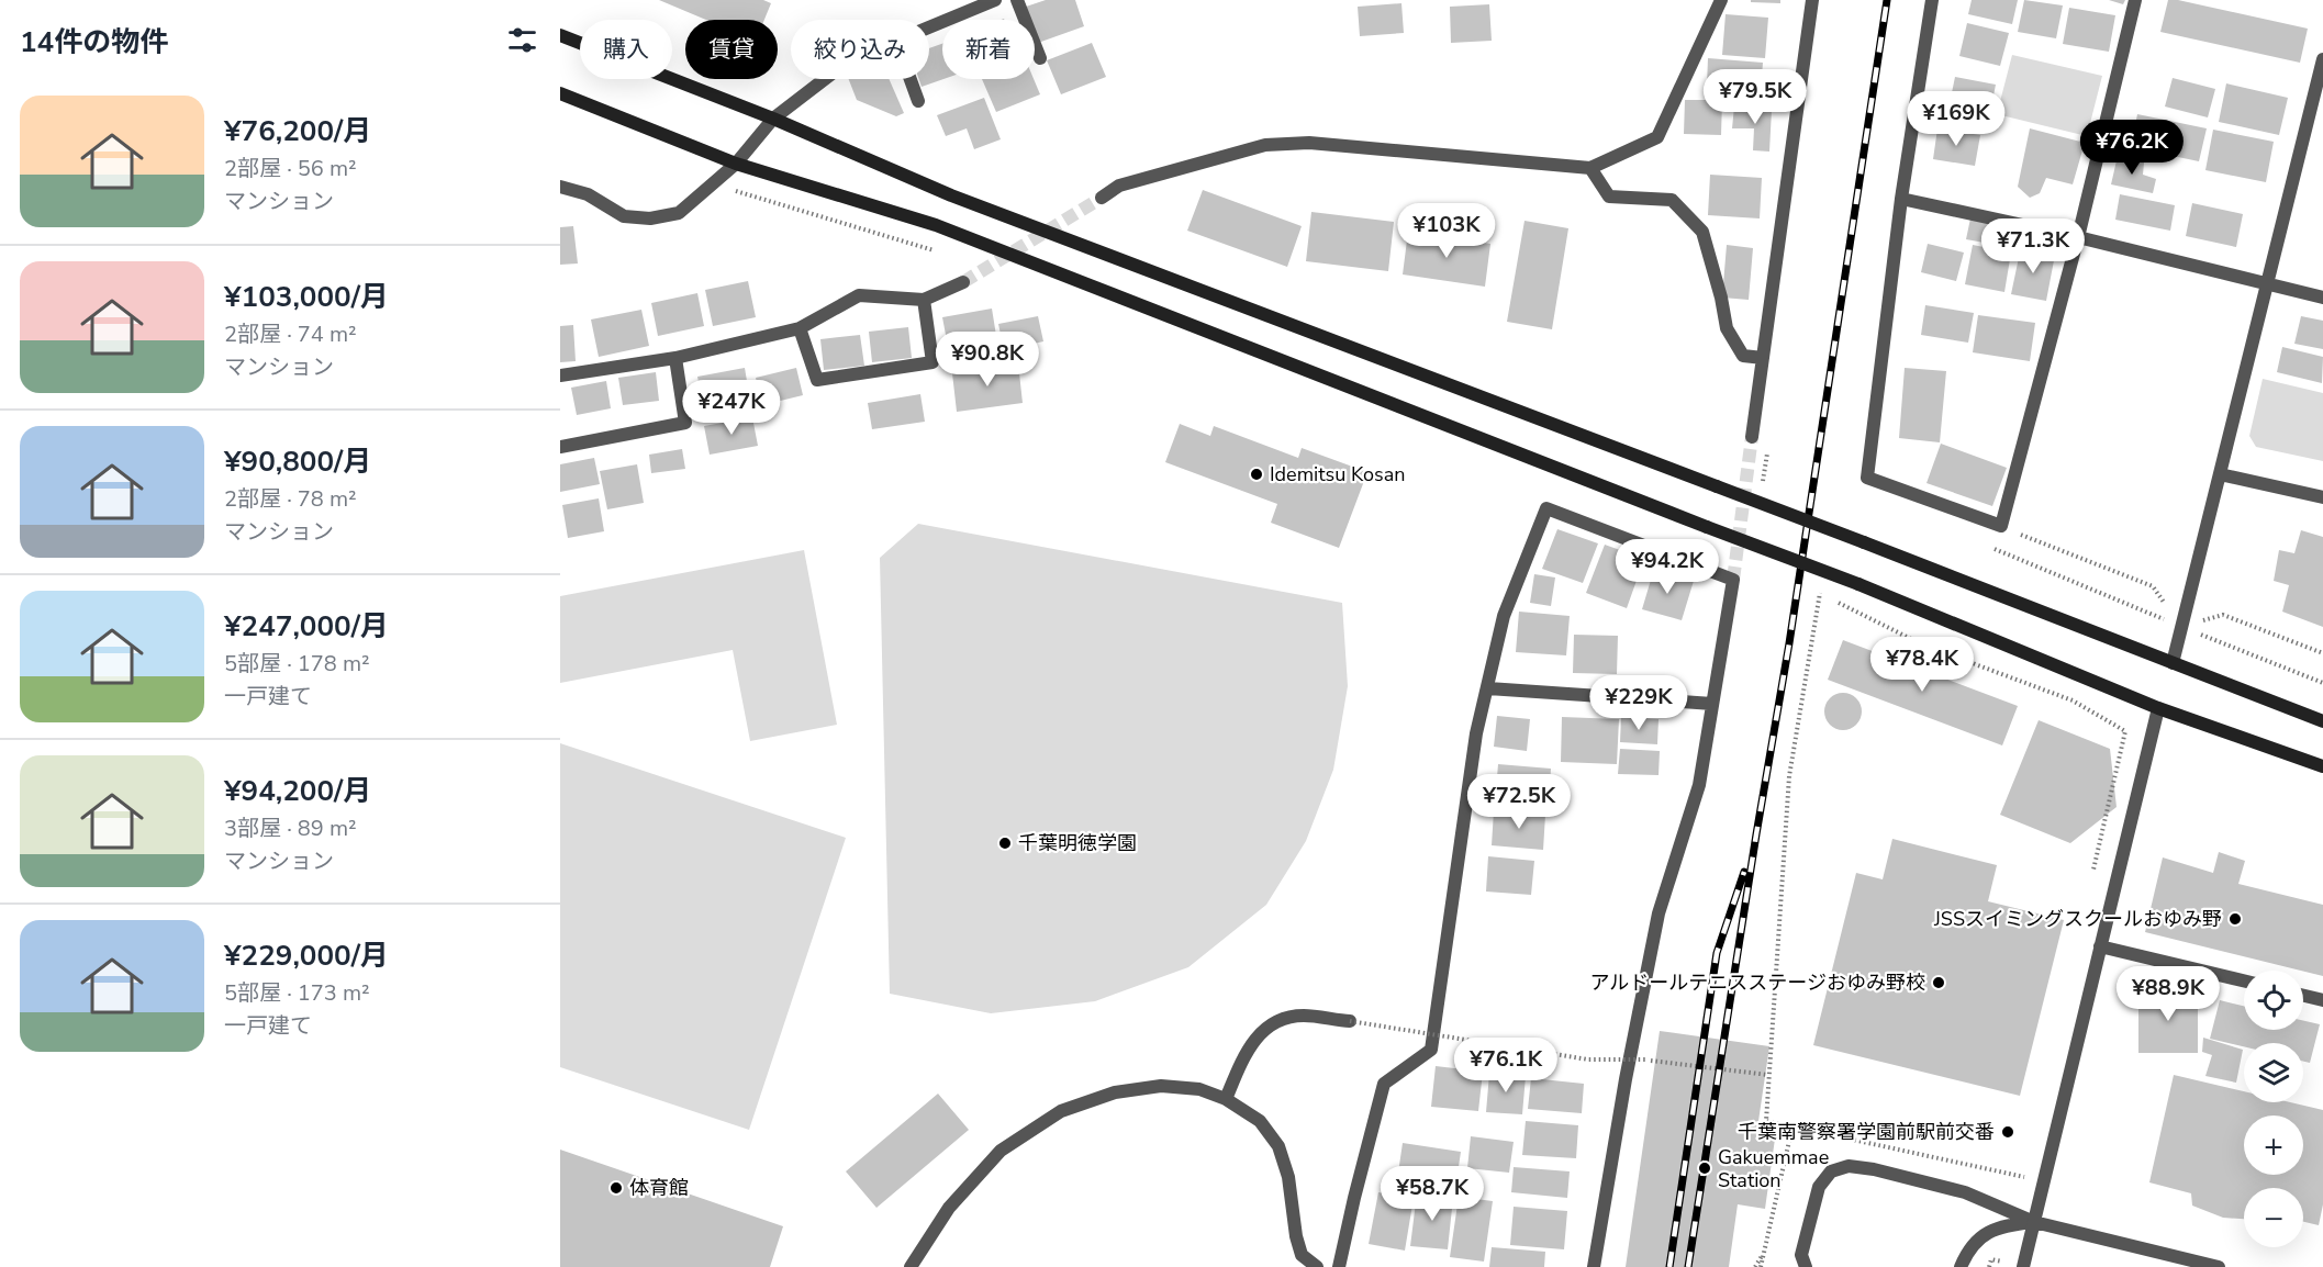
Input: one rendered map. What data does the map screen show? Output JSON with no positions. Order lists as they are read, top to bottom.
{
  "places": [
    "Idemitsu Kosan",
    "千葉明徳学園",
    "JSSスイミングスクールおゆみ野",
    "アルドールテニスステージおゆみ野校",
    "千葉南警察署学園前駅前交番",
    "Gakuemmae Station",
    "体育館"
  ],
  "page": {
    "heading": "14件の物件",
    "chip": [
      "購入",
      "賃貸",
      "絞り込み",
      "新着"
    ],
    "price": [
      "¥79.5K",
      "¥169K",
      "¥76.2K",
      "¥103K",
      "¥71.3K",
      "¥90.8K",
      "¥247K",
      "¥94.2K",
      "¥78.4K",
      "¥229K",
      "¥72.5K",
      "¥88.9K",
      "¥76.1K",
      "¥58.7K"
    ],
    "list": [
      {
        "name": "¥76,200/月",
        "note": "2部屋 · 56 m² · マンション"
      },
      {
        "name": "¥103,000/月",
        "note": "2部屋 · 74 m² · マンション"
      },
      {
        "name": "¥90,800/月",
        "note": "2部屋 · 78 m² · マンション"
      },
      {
        "name": "¥247,000/月",
        "note": "5部屋 · 178 m² · 一戸建て"
      },
      {
        "name": "¥94,200/月",
        "note": "3部屋 · 89 m² · マンション"
      },
      {
        "name": "¥229,000/月",
        "note": "5部屋 · 173 m² · 一戸建て"
      }
    ],
    "map_buttons": ["+", "−"]
  }
}
